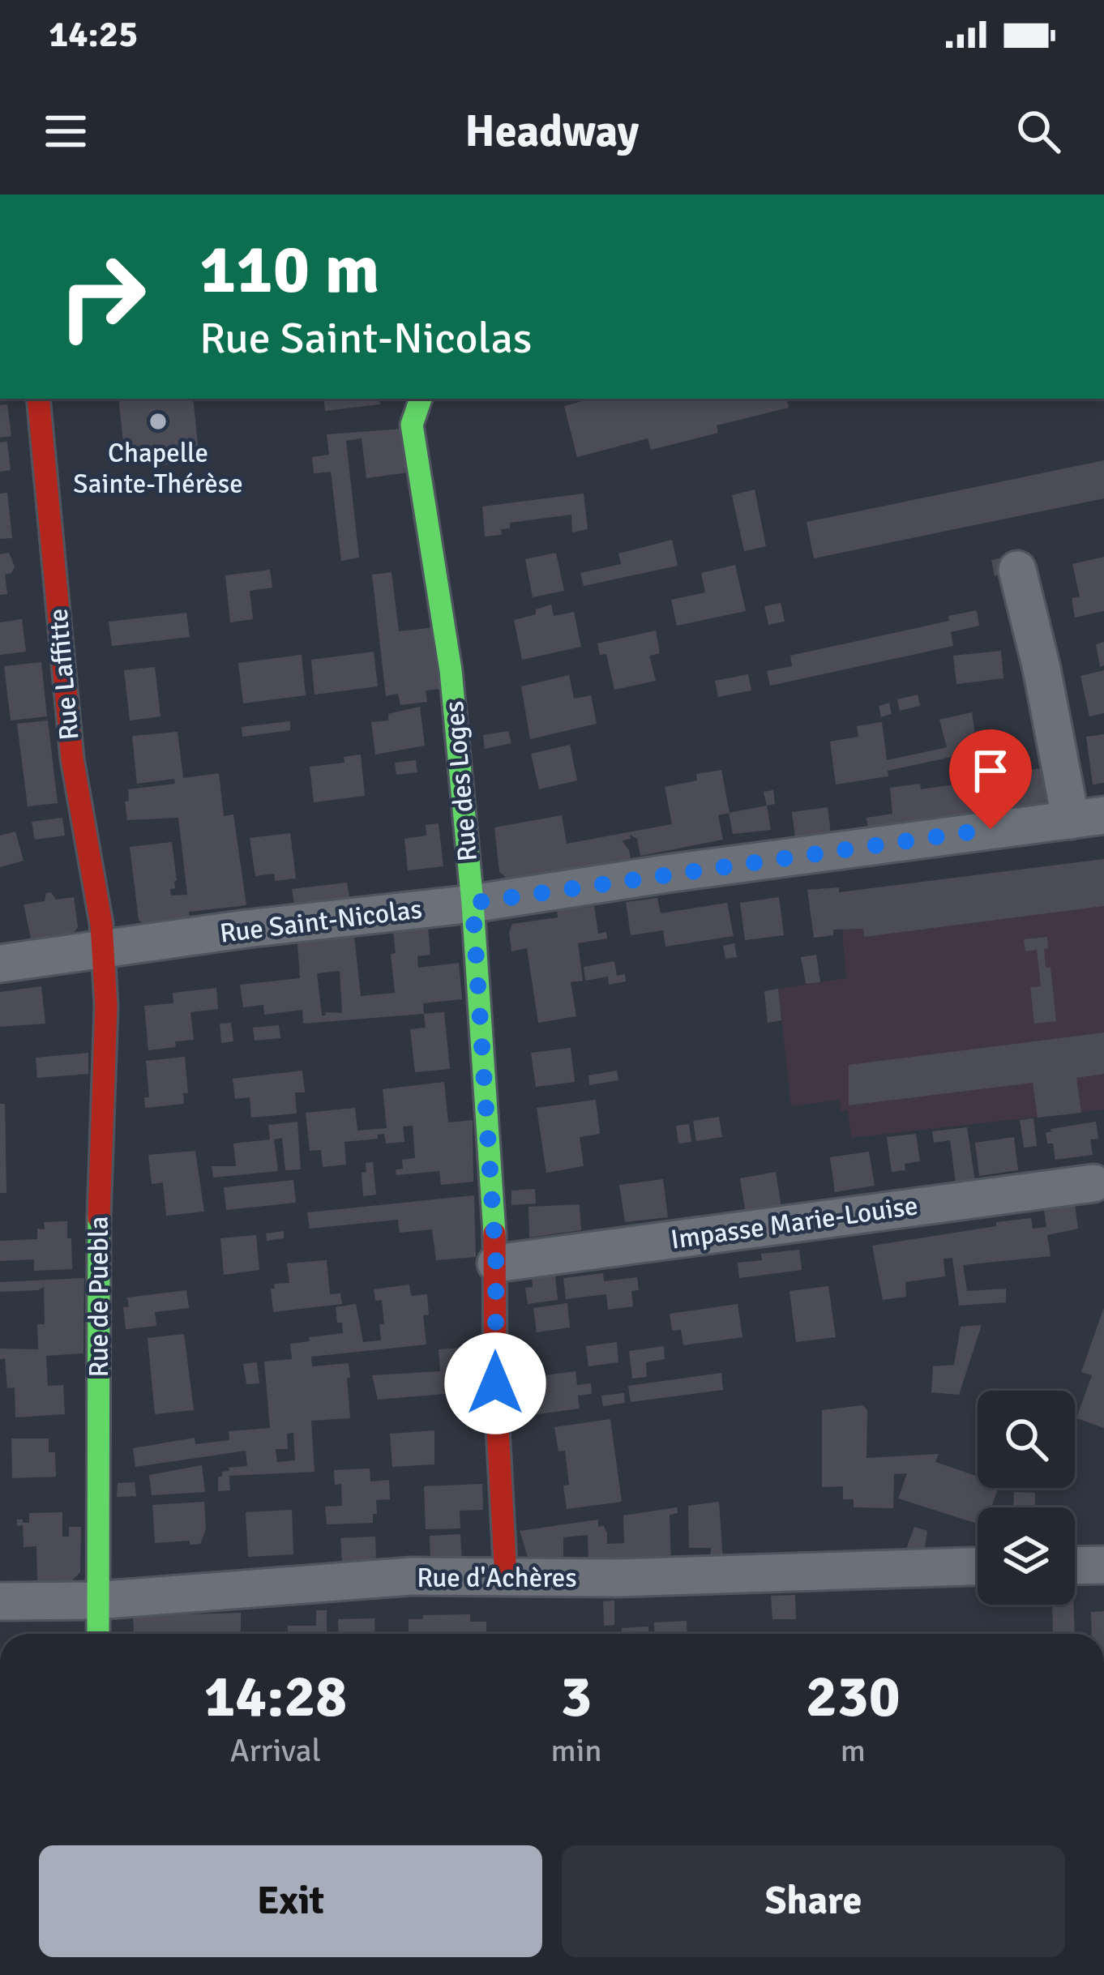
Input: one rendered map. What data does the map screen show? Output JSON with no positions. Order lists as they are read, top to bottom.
{
  "streets": {
    "street": [
      "Rue Laffitte",
      "Rue des Loges",
      "Rue Saint-Nicolas",
      "Impasse Marie-Louise",
      "Rue de Puebla",
      "Rue d'Achères"
    ]
  },
  "crossings": [
    ["Rue Laffitte", "Rue Saint-Nicolas"],
    ["Rue Laffitte", "Rue de Puebla"],
    ["Rue des Loges", "Rue Saint-Nicolas"],
    ["Rue des Loges", "Impasse Marie-Louise"],
    ["Rue des Loges", "Rue d'Achères"],
    ["Rue Saint-Nicolas", "Rue de Puebla"],
    ["Rue de Puebla", "Rue d'Achères"]
  ],
  "places": ["Chapelle Sainte-Thérèse"],
  "page": {
    "status": "14:25",
    "header": "Headway",
    "turn": ["110 m", "Rue Saint-Nicolas"],
    "eta": [
      "14:28",
      "Arrival",
      "3",
      "min",
      "230",
      "m"
    ],
    "buttons": ["Exit", "Share"]
  }
}
